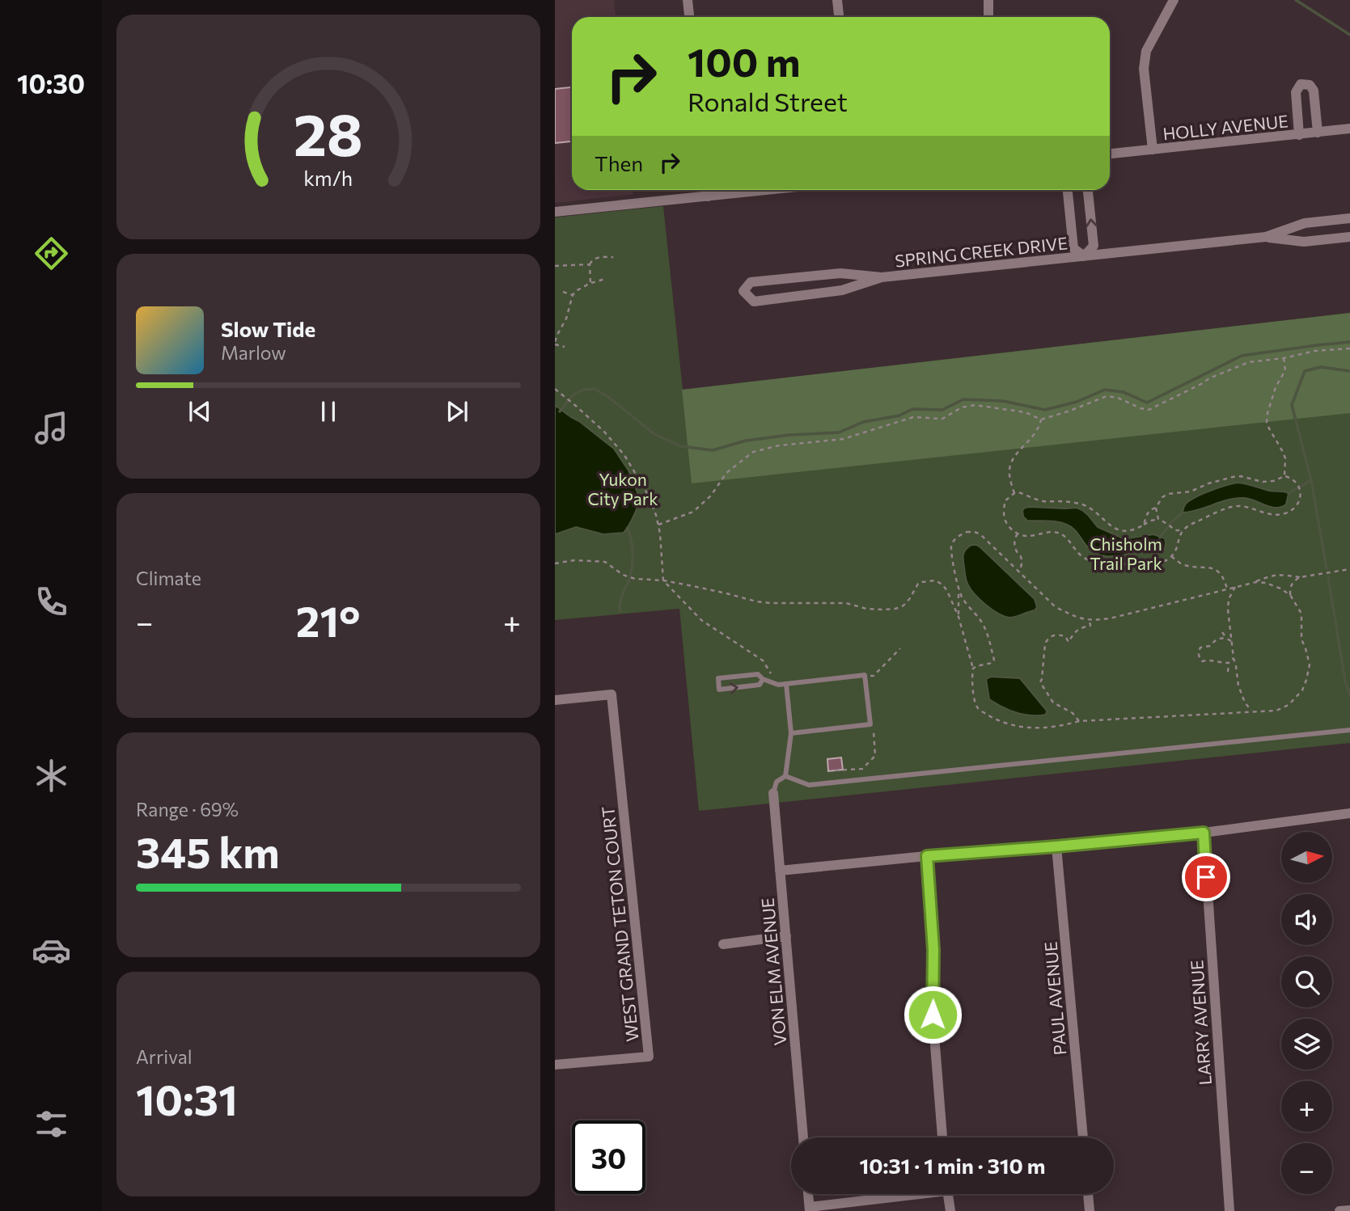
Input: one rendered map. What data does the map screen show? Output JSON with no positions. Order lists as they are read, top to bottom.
{
  "streets": {
    "street": [
      "HOLLY AVENUE",
      "SPRING CREEK DRIVE",
      "WEST GRAND TETON COURT",
      "VON ELM AVENUE",
      "PAUL AVENUE",
      "LARRY AVENUE"
    ]
  },
  "parks": ["Yukon City Park", "Chisholm Trail Park"],
  "north": "right",
  "page": {
    "tabs": "10:30",
    "turn": ["100 m", "Ronald Street"],
    "then": "Then",
    "song": ["Slow Tide", "Marlow"],
    "tile": [
      "Climate",
      ["Range · 69%", "345 km"],
      ["Arrival", "10:31"]
    ],
    "heat": ["−", "21°", "+"],
    "map_buttons": ["+", "−"],
    "limit": "30",
    "trip": "10:31 · 1 min · 310 m",
    "gauge": ["28", "km/h"]
  }
}
